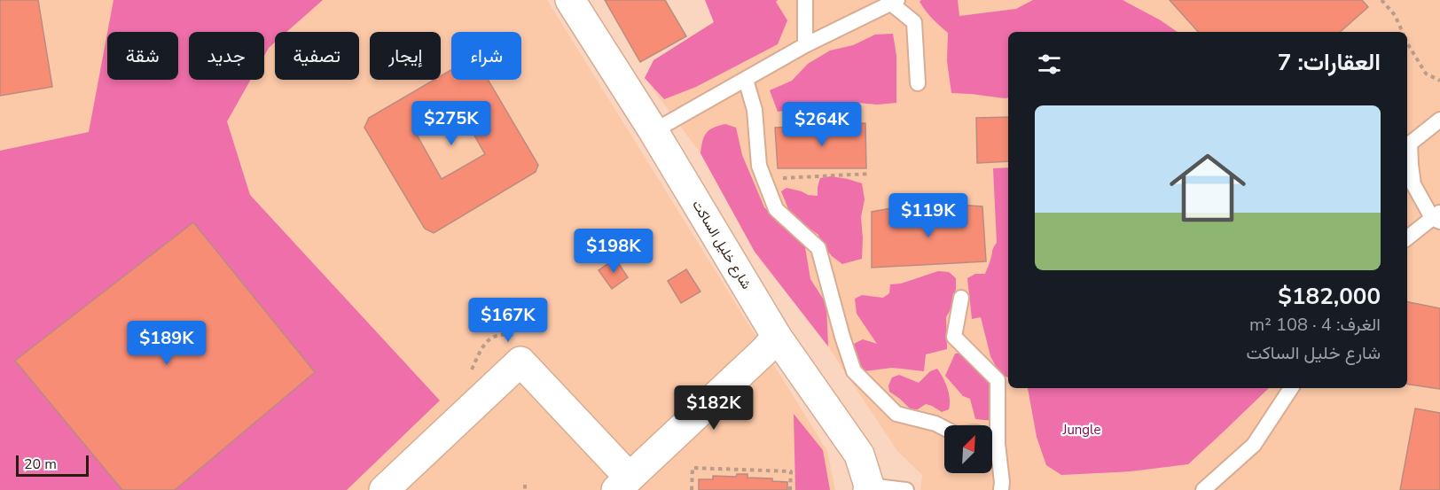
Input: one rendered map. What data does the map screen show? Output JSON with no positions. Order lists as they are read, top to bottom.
{
  "streets": {
    "street": ["شارع خليل الساكت"]
  },
  "parks": ["Jungle"],
  "scale_bar": "20 m",
  "north": "top right",
  "page": {
    "chip": [
      "شراء",
      "إيجار",
      "تصفية",
      "جديد",
      "شقة"
    ],
    "heading": "العقارات: 7",
    "list": [
      {
        "name": "$182,000",
        "note": "الغرف: 4 · 108 m² · شارع خليل الساكت"
      }
    ],
    "price": [
      "$275K",
      "$264K",
      "$119K",
      "$198K",
      "$167K",
      "$189K",
      "$182K"
    ],
    "scale": "20 m"
  }
}
